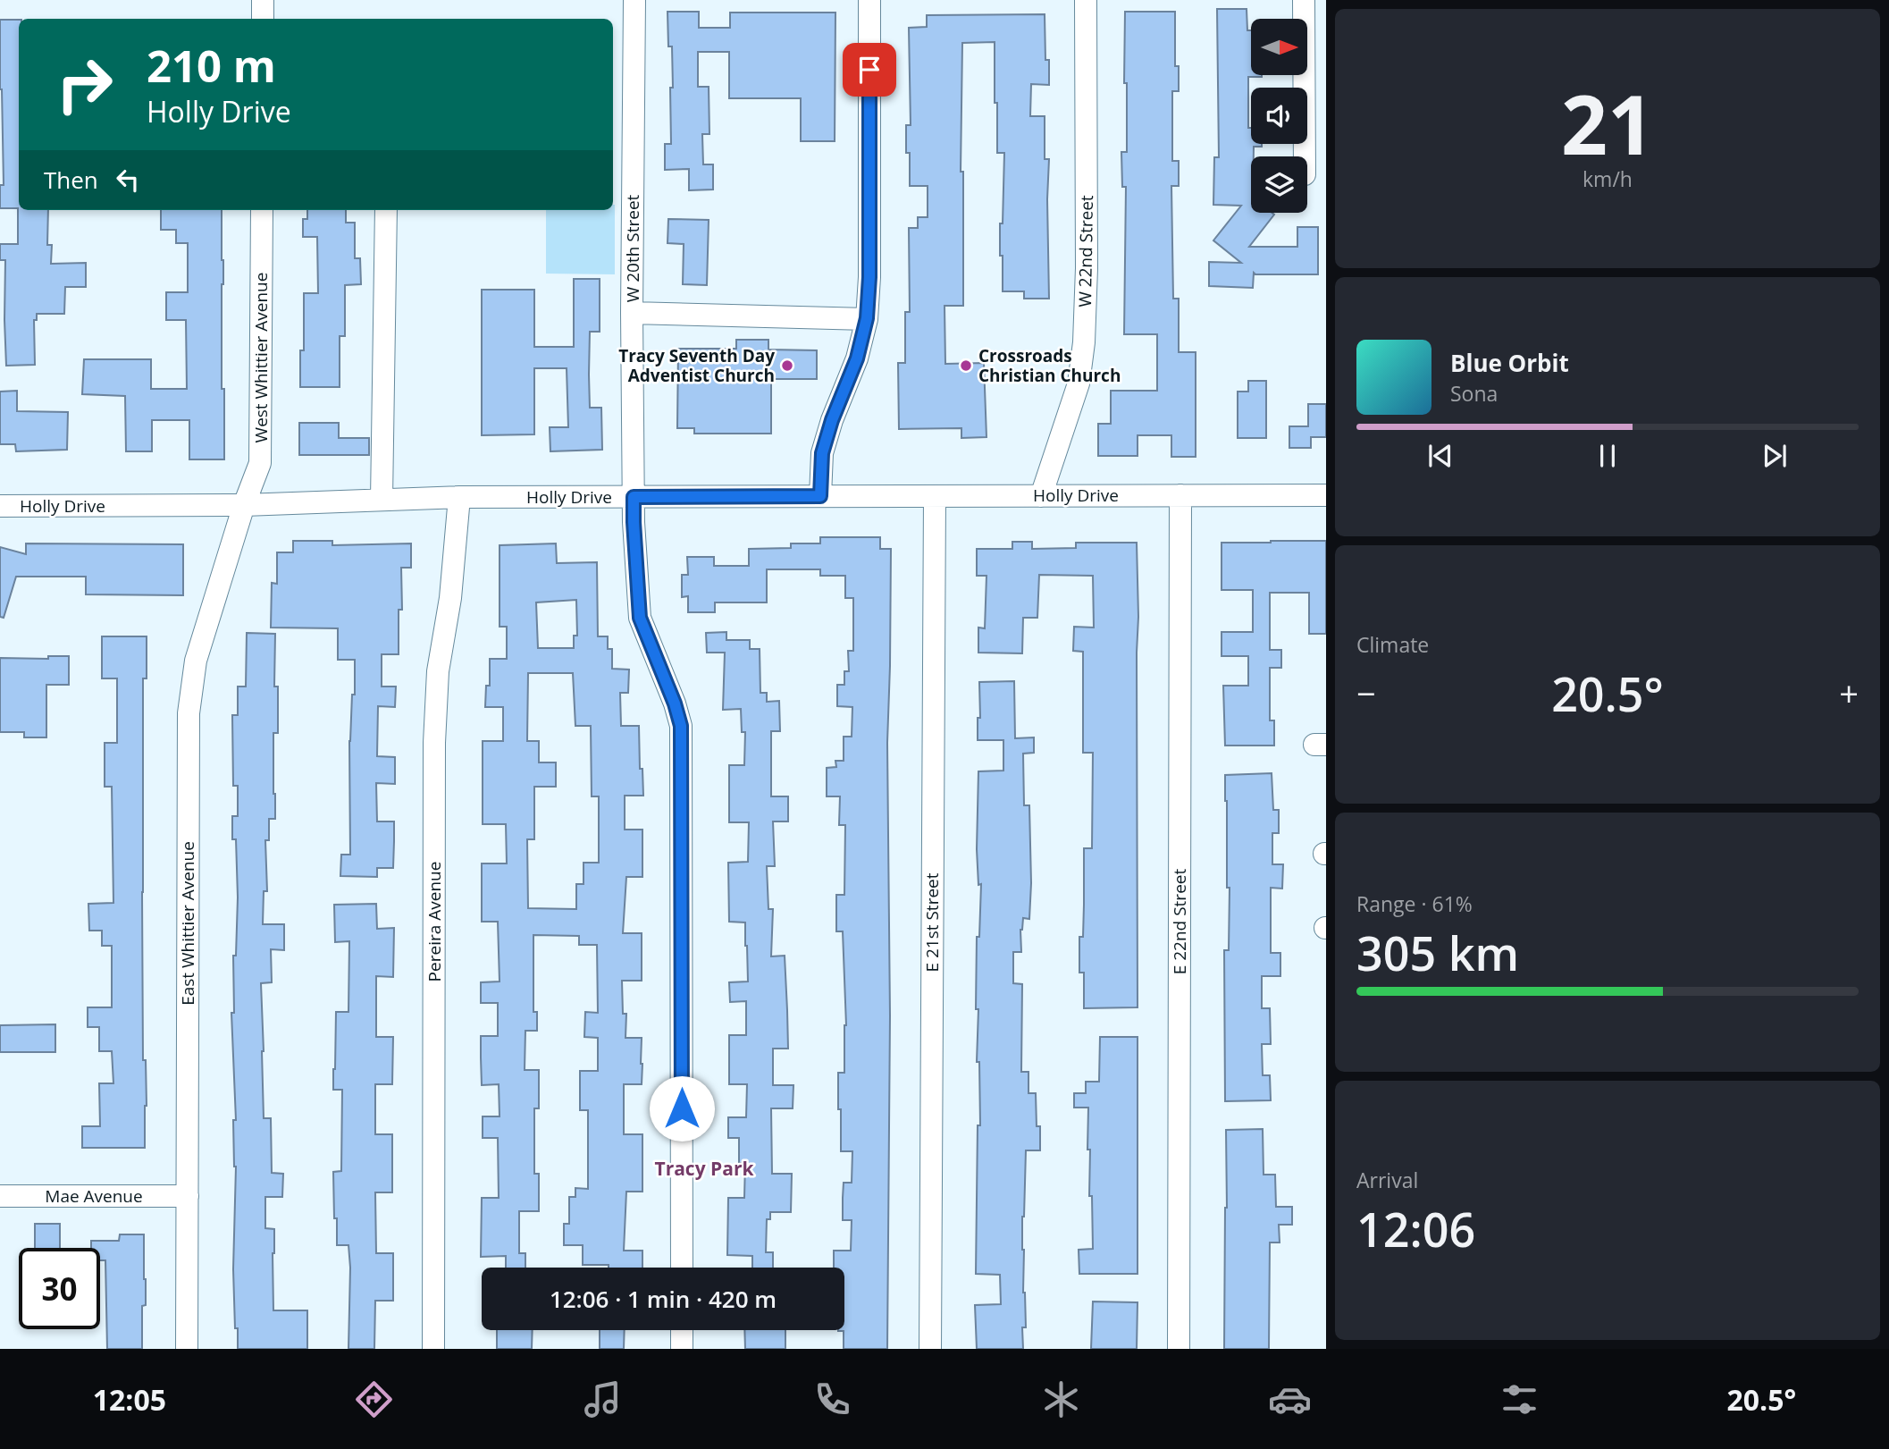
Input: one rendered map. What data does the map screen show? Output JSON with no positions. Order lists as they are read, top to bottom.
{
  "streets": {
    "street": [
      "W 20th Street",
      "W 22nd Street",
      "West Whittier Avenue",
      "Holly Drive",
      "Pereira Avenue",
      "E 22nd Street",
      "E 21st Street",
      "East Whittier Avenue",
      "Mae Avenue"
    ]
  },
  "crossings": [
    ["W 20th Street", "Holly Drive"],
    ["W 22nd Street", "Holly Drive"],
    ["West Whittier Avenue", "Holly Drive"],
    ["West Whittier Avenue", "East Whittier Avenue"],
    ["Holly Drive", "Pereira Avenue"],
    ["Holly Drive", "E 22nd Street"],
    ["Holly Drive", "E 21st Street"],
    ["Holly Drive", "East Whittier Avenue"],
    ["East Whittier Avenue", "Mae Avenue"]
  ],
  "districts": ["Tracy Park"],
  "places": ["Tracy Seventh Day Adventist Church", "Crossroads Christian Church"],
  "north": "right",
  "page": {
    "tile": [
      ["21", "km/h"],
      "Climate",
      ["Range · 61%", "305 km"],
      ["Arrival", "12:06"]
    ],
    "turn": ["210 m", "Holly Drive"],
    "then": "Then",
    "song": ["Blue Orbit", "Sona"],
    "heat": ["−", "20.5°", "+"],
    "limit": "30",
    "trip": "12:06 · 1 min · 420 m",
    "tabs": ["12:05", "20.5°"]
  }
}
